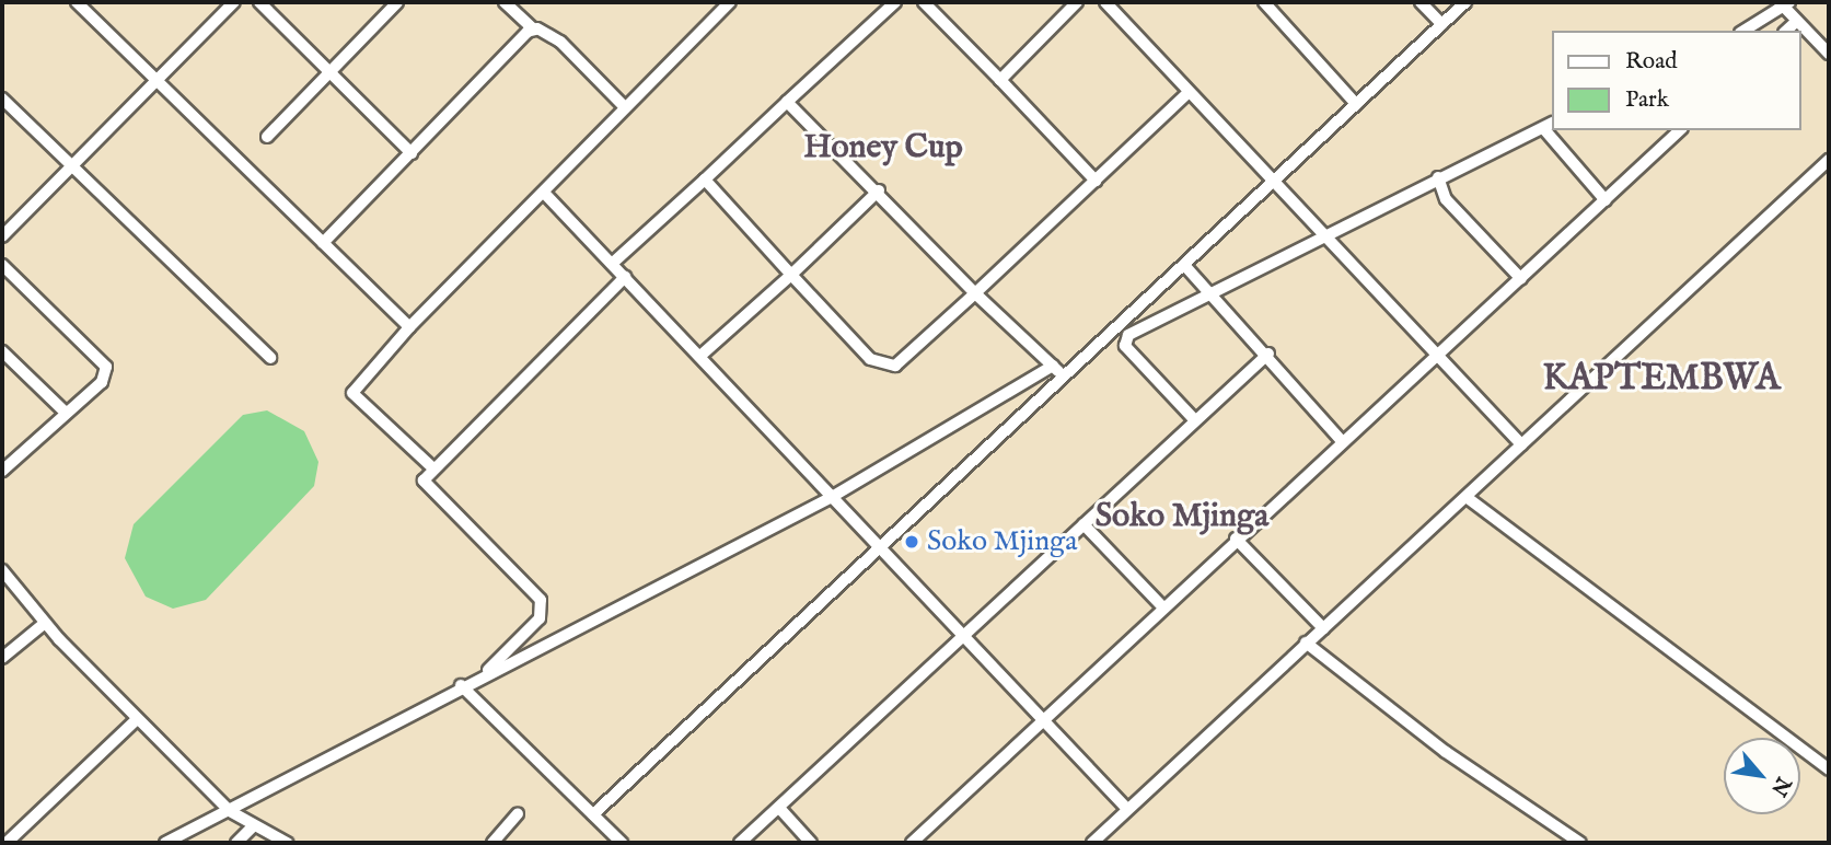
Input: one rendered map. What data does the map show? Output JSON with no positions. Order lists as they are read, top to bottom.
{
  "districts": ["Honey Cup", "KAPTEMBWA", "Soko Mjinga"],
  "places": ["Soko Mjinga"],
  "legend": ["Road", "Park"],
  "north": "bottom right"
}
